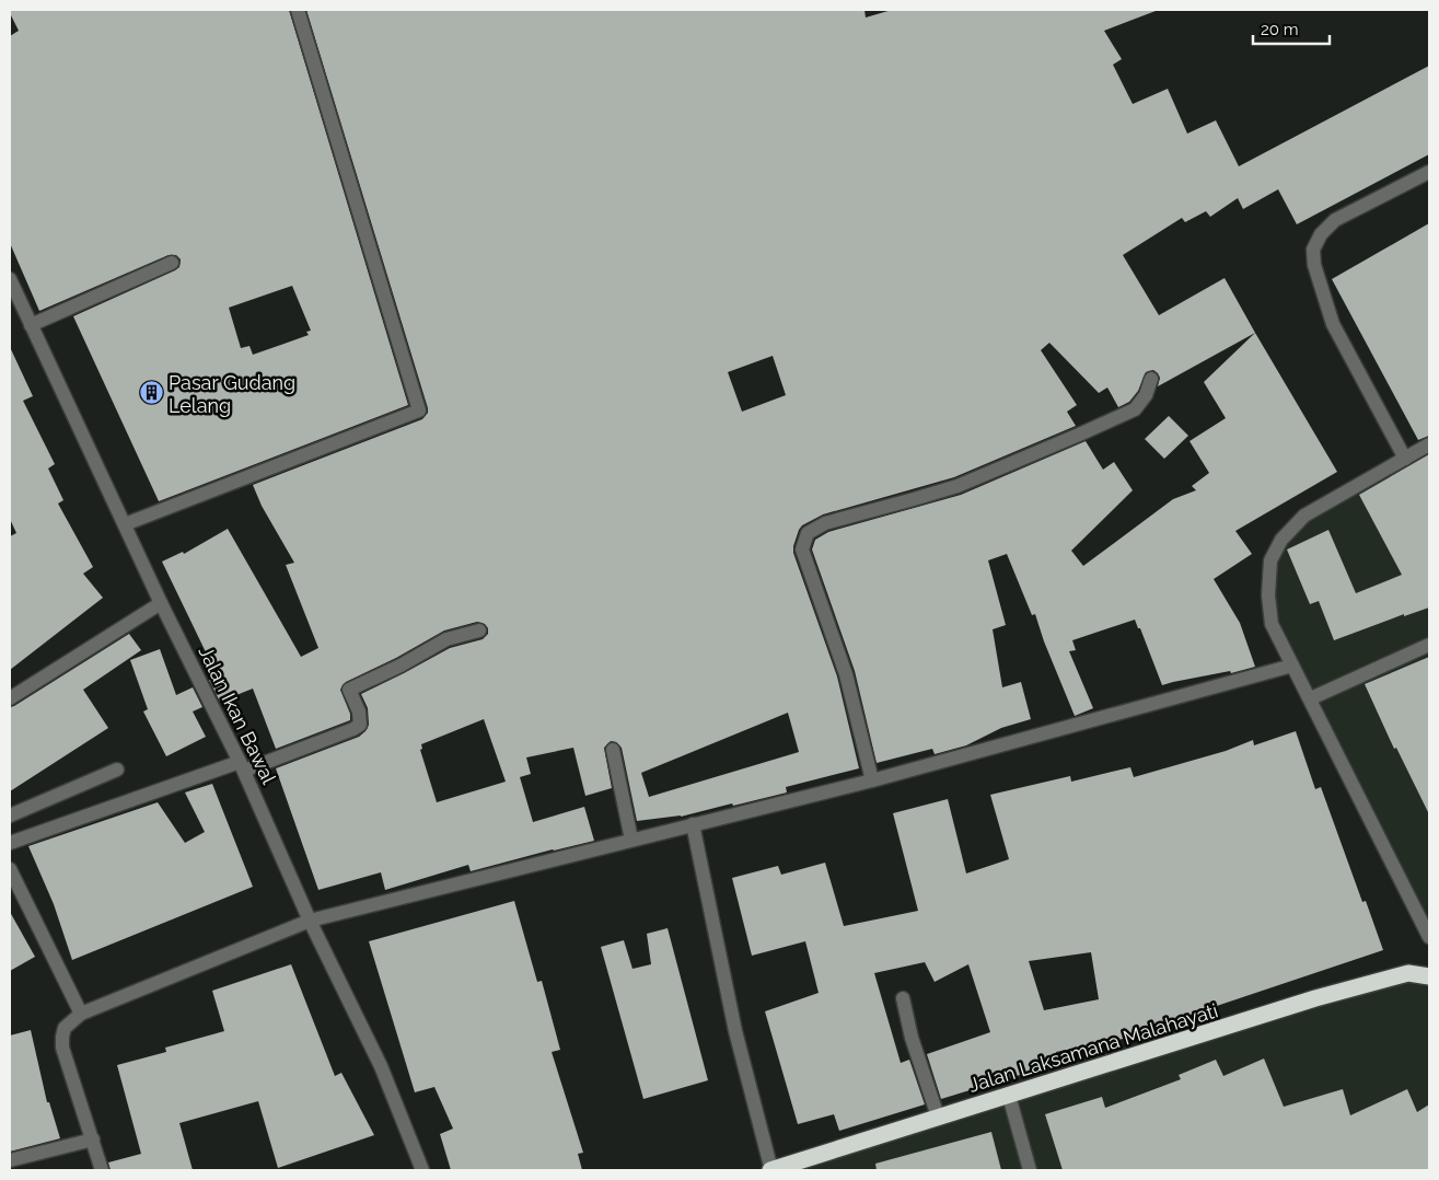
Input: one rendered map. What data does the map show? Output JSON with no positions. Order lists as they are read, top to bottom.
{
  "streets": {
    "highway": ["Jalan Laksamana Malahayati"],
    "street": ["Jalan Ikan Bawal"]
  },
  "places": {
    "building": ["Pasar Gudang Lelang"]
  },
  "scale_bar": "20 m"
}
